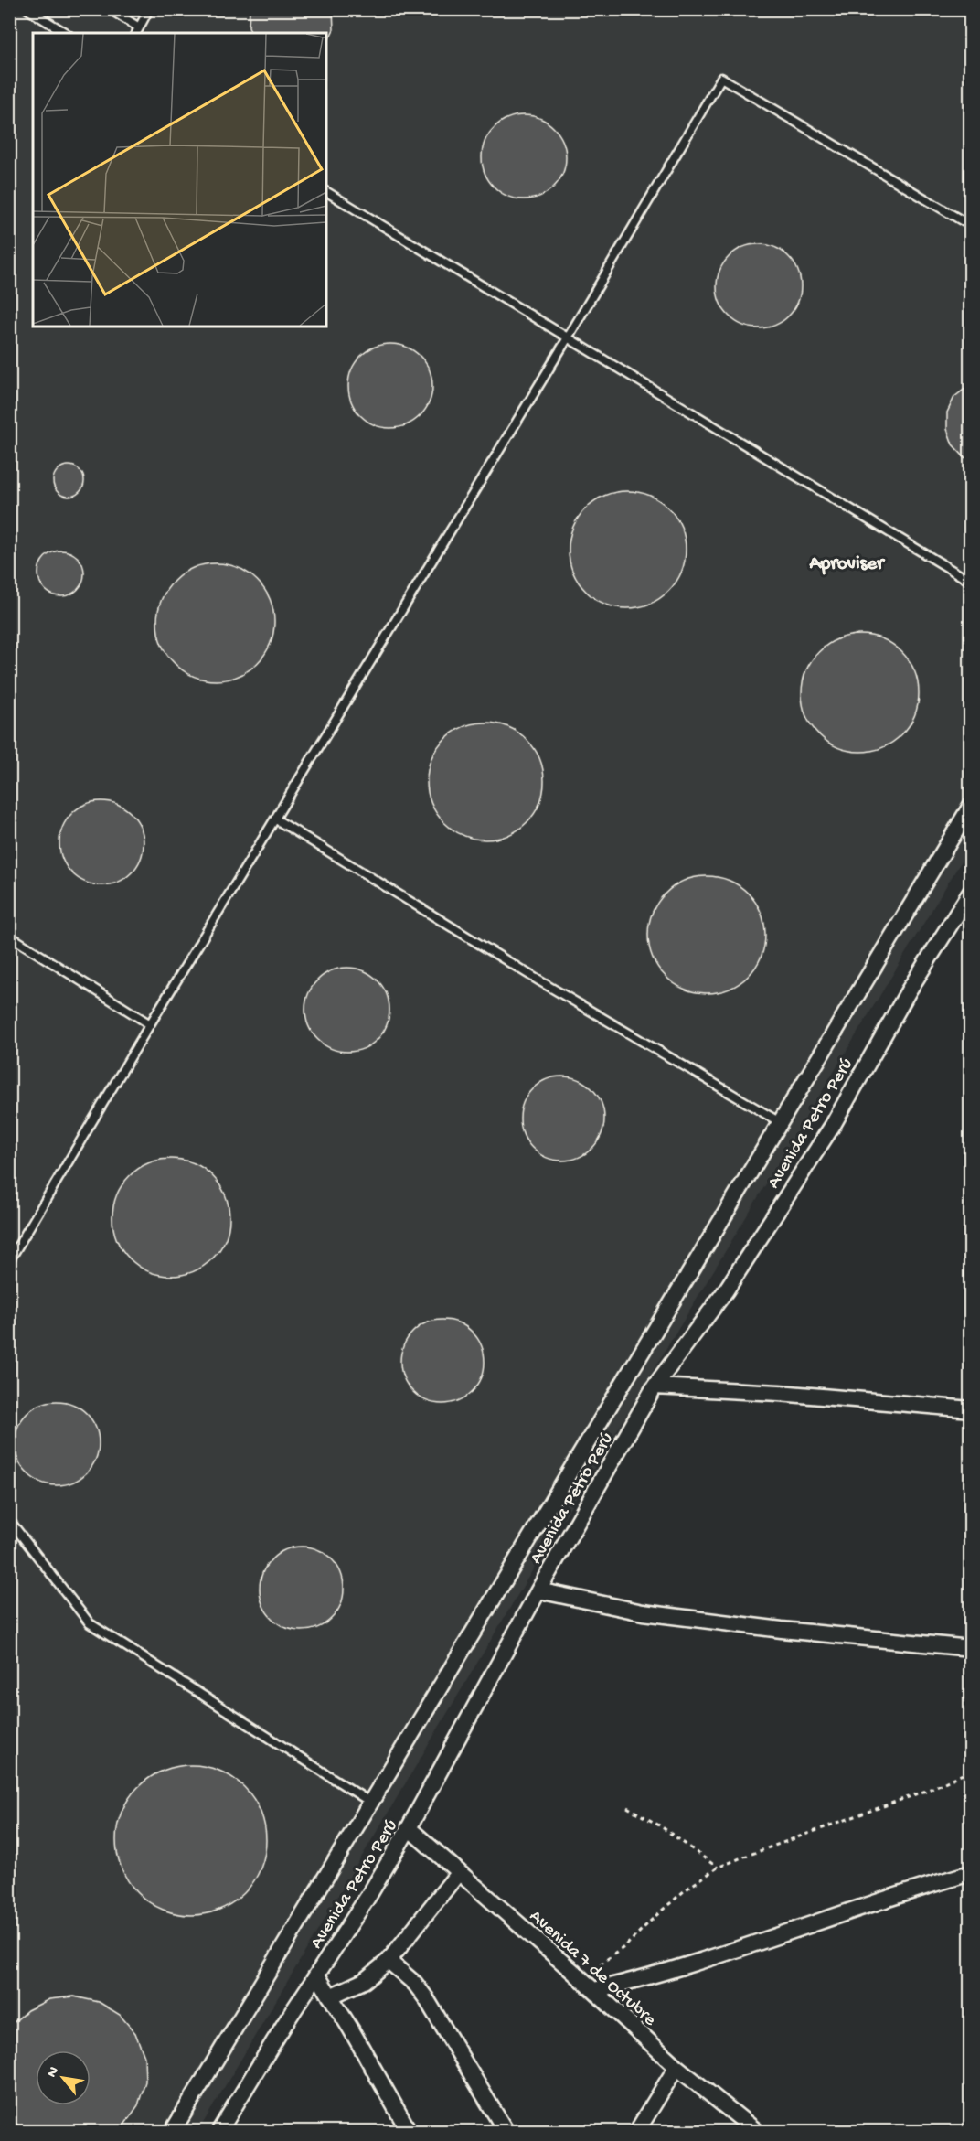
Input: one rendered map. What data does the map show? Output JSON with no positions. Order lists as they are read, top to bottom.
{
  "streets": {
    "street": ["Avenida Petro Perú", "Avenida 7 de Octubre"]
  },
  "crossings": [
    ["Avenida Petro Perú", "Avenida 7 de Octubre"]
  ],
  "districts": ["Aproviser"],
  "north": "top left"
}
